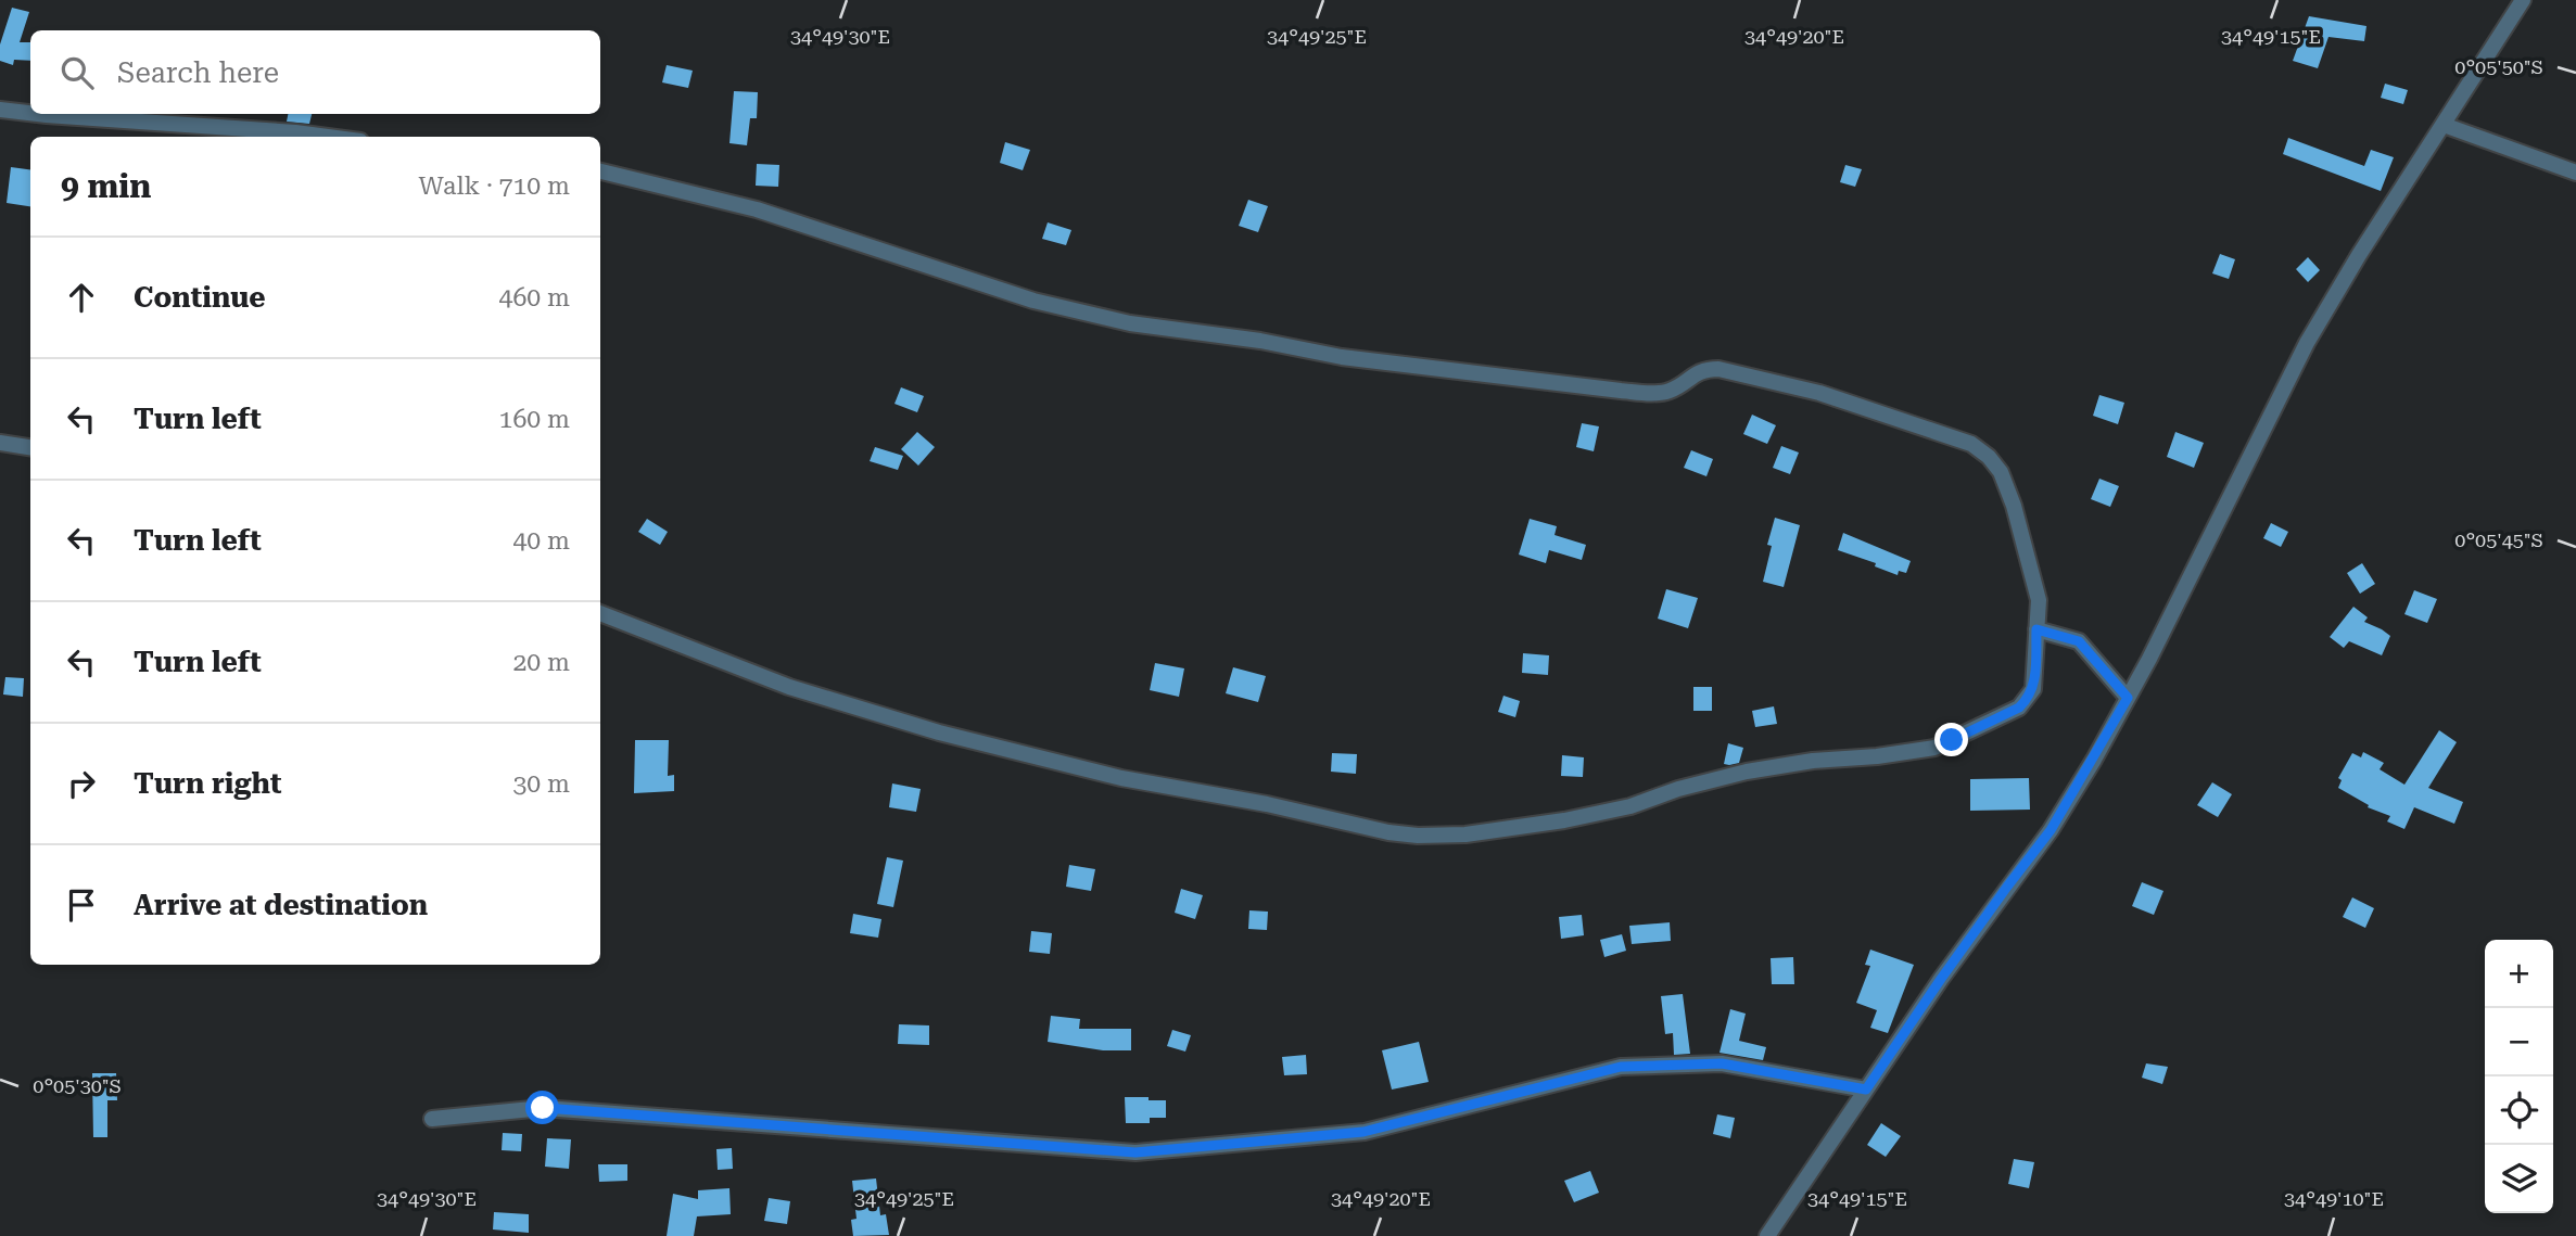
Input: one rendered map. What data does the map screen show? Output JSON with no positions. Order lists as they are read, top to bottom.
{
  "page": {
    "search": "Search here",
    "heading": ["9 min", "Walk · 710 m"],
    "list": [
      ["Continue", "460 m"],
      ["Turn left", "160 m"],
      ["Turn left", "40 m"],
      ["Turn left", "20 m"],
      ["Turn right", "30 m"],
      "Arrive at destination"
    ],
    "map_buttons": ["+", "−"]
  },
  "coordinates": [
    "34°49'30\"E",
    "34°49'25\"E",
    "34°49'20\"E",
    "34°49'15\"E",
    "0°05'50\"S",
    "0°05'45\"S",
    "0°05'30\"S",
    "34°49'10\"E"
  ]
}
